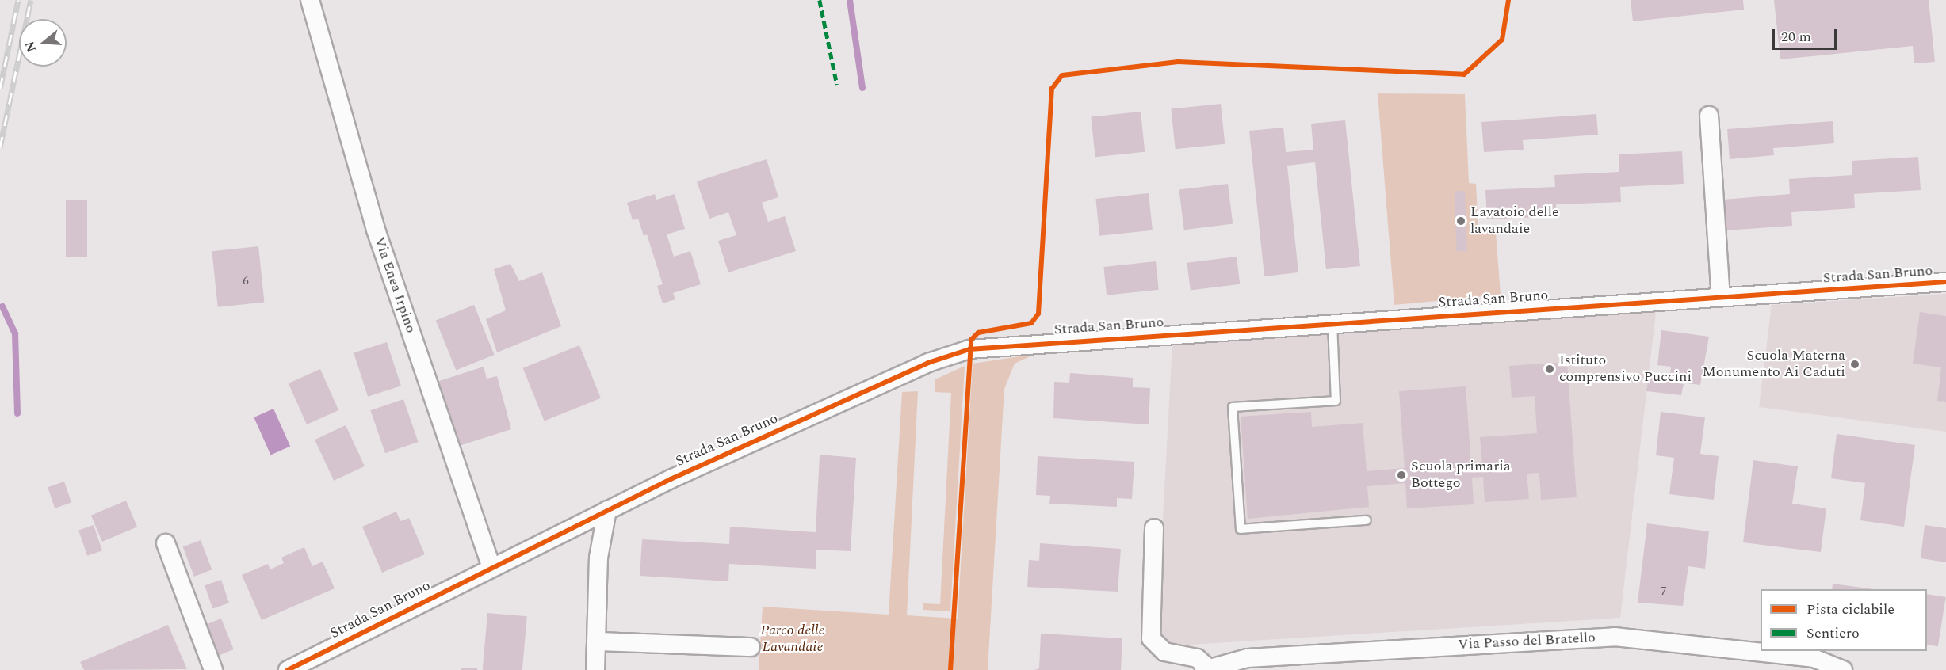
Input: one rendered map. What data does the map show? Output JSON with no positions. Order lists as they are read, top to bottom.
{
  "streets": {
    "street": ["Strada San Bruno", "Via Enea Irpino", "Via Passo del Bratello"]
  },
  "crossings": [
    ["Strada San Bruno", "Via Enea Irpino"]
  ],
  "parks": ["Parco delle Lavandaie"],
  "places": [
    "Lavatoio delle lavandaie",
    "Scuola Materna Monumento Ai Caduti",
    "Istituto comprensivo Puccini",
    "Scuola primaria Bottego"
  ],
  "house_numbers": ["6", "7"],
  "legend": ["Pista ciclabile", "Sentiero"],
  "scale_bar": "20 m",
  "north": "left"
}
